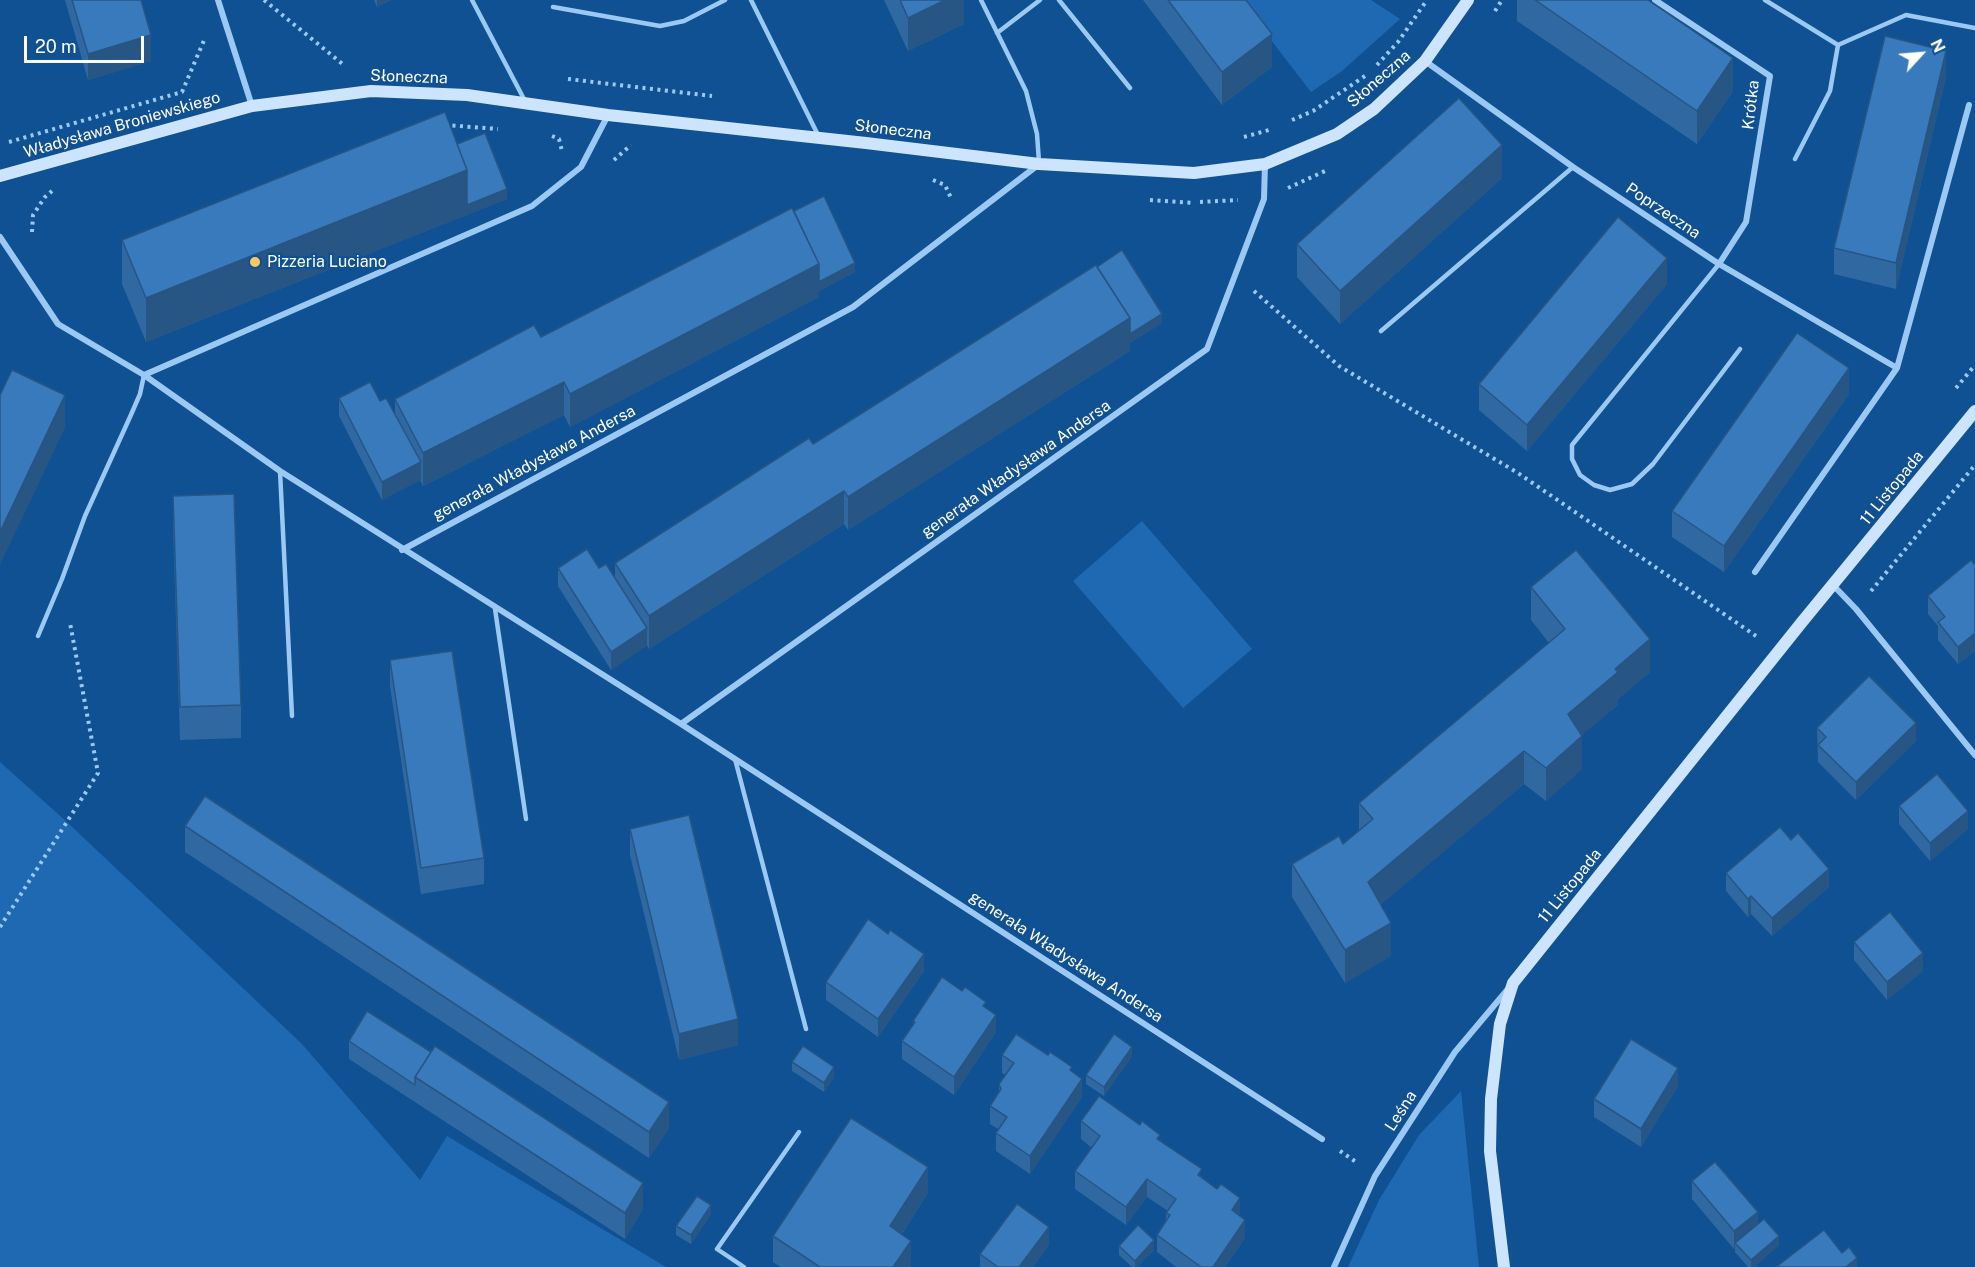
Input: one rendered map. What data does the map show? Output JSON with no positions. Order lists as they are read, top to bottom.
{
  "streets": {
    "street": [
      "Słoneczna",
      "Krótka",
      "Władysława Broniewskiego",
      "Poprzeczna",
      "generała Władysława Andersa",
      "11 Listopada",
      "Leśna"
    ]
  },
  "crossings": [
    ["Słoneczna", "Władysława Broniewskiego"],
    ["Słoneczna", "Poprzeczna"],
    ["Słoneczna", "generała Władysława Andersa"],
    ["Krótka", "Poprzeczna"],
    ["11 Listopada", "Leśna"]
  ],
  "places": ["Pizzeria Luciano"],
  "scale_bar": "20 m",
  "north": "top right"
}
